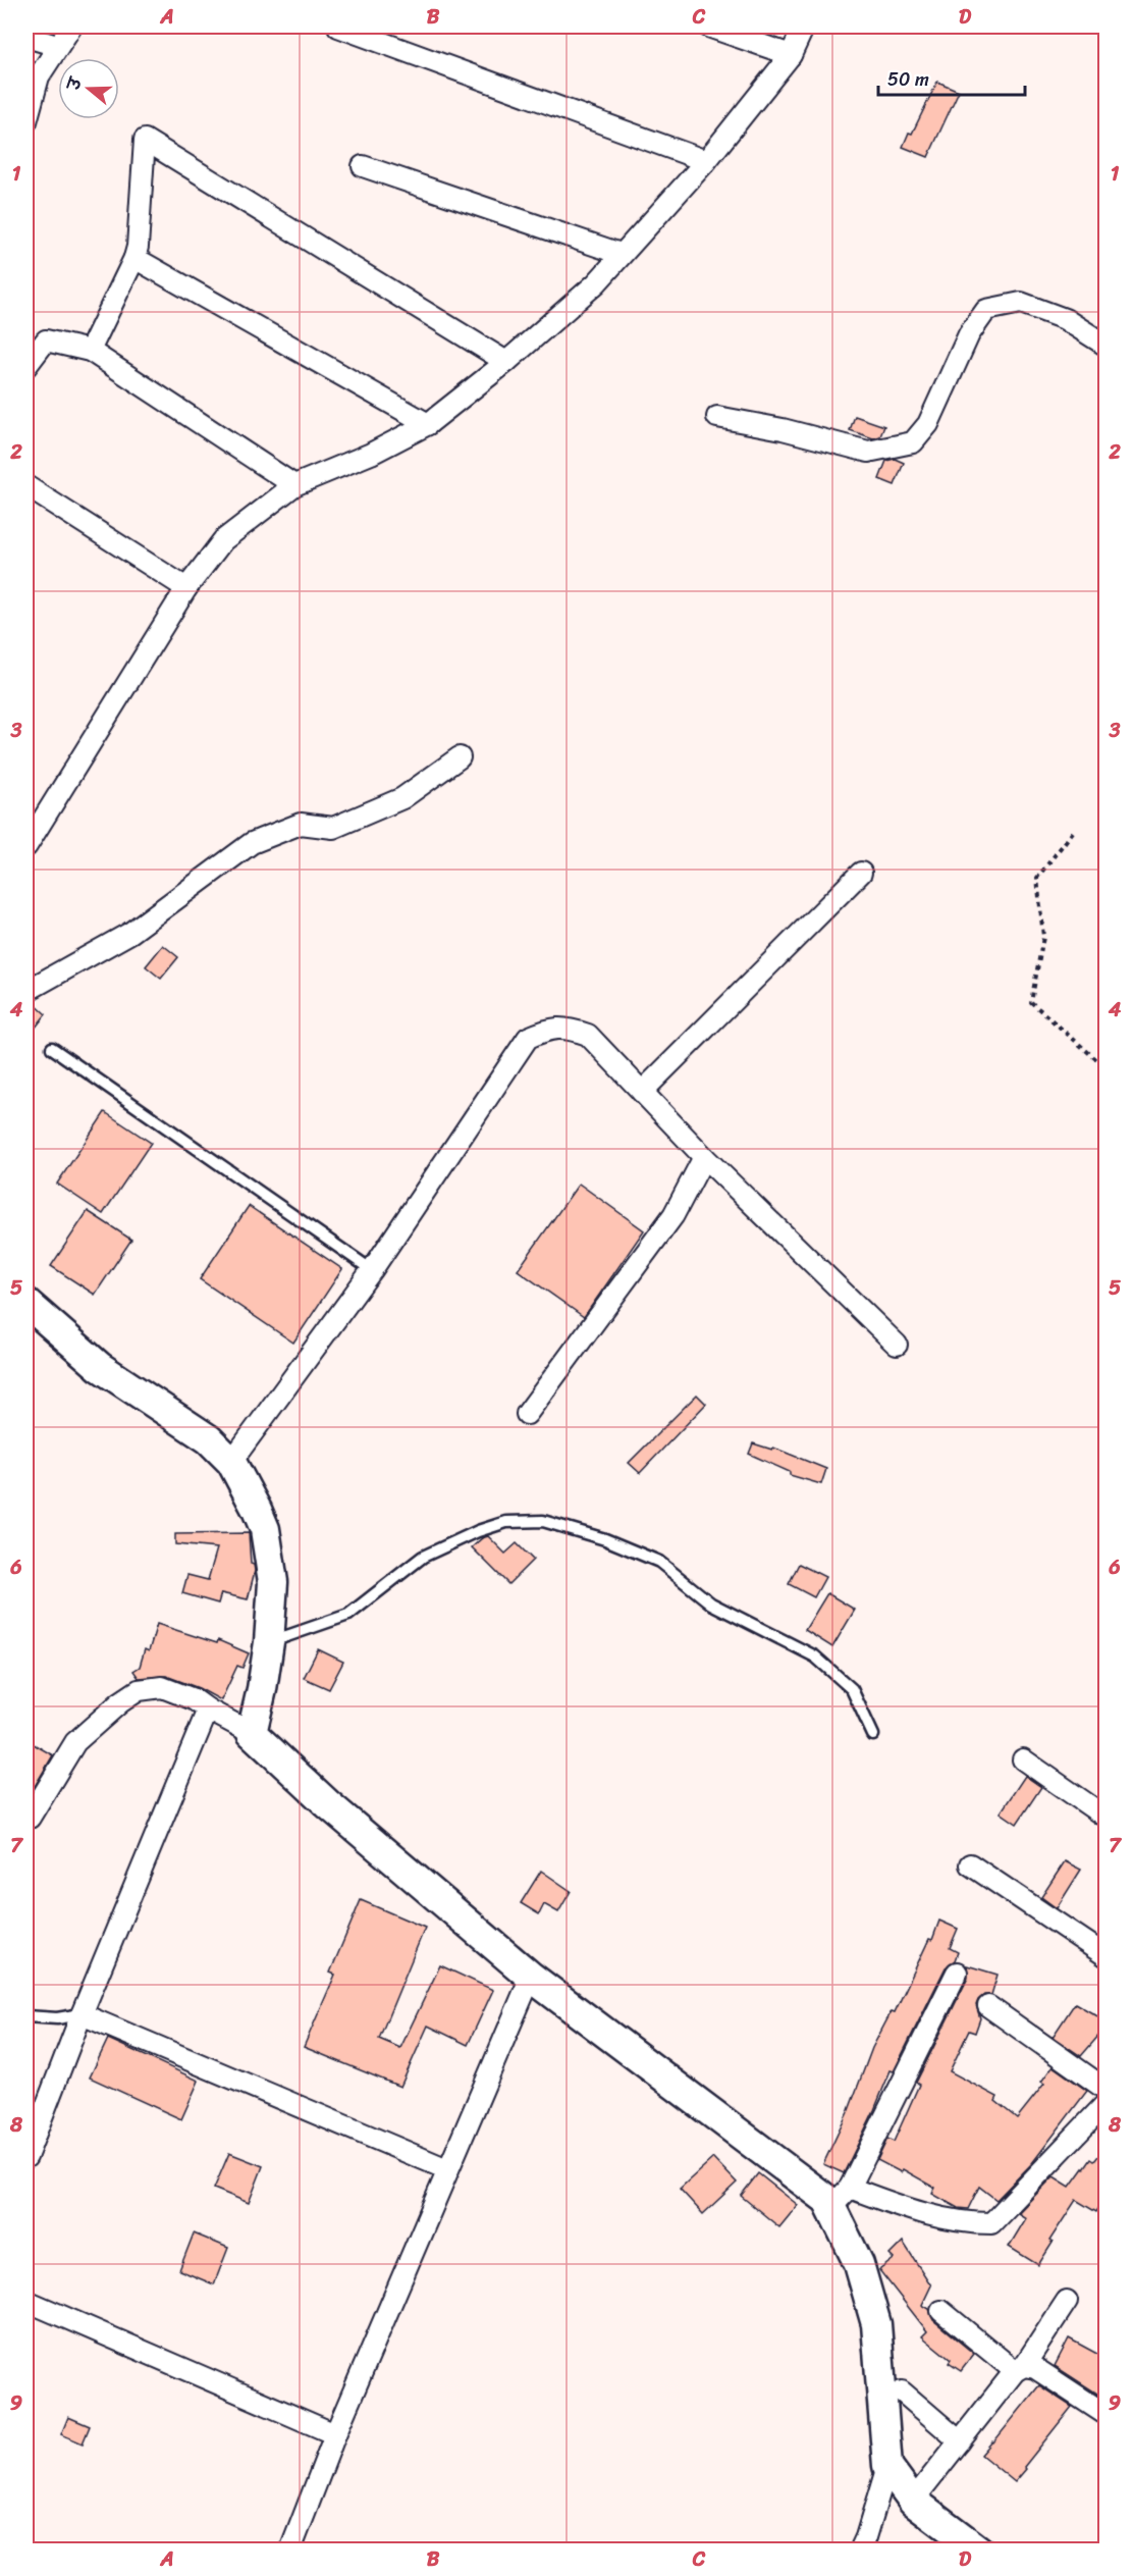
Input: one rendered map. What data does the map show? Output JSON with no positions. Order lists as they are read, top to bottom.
{
  "scale_bar": "50 m",
  "north": "left",
  "grid": {
    "columns": [
      "A",
      "B",
      "C",
      "D"
    ],
    "rows": [
      "1",
      "2",
      "3",
      "4",
      "5",
      "6",
      "7",
      "8",
      "9"
    ]
  }
}
